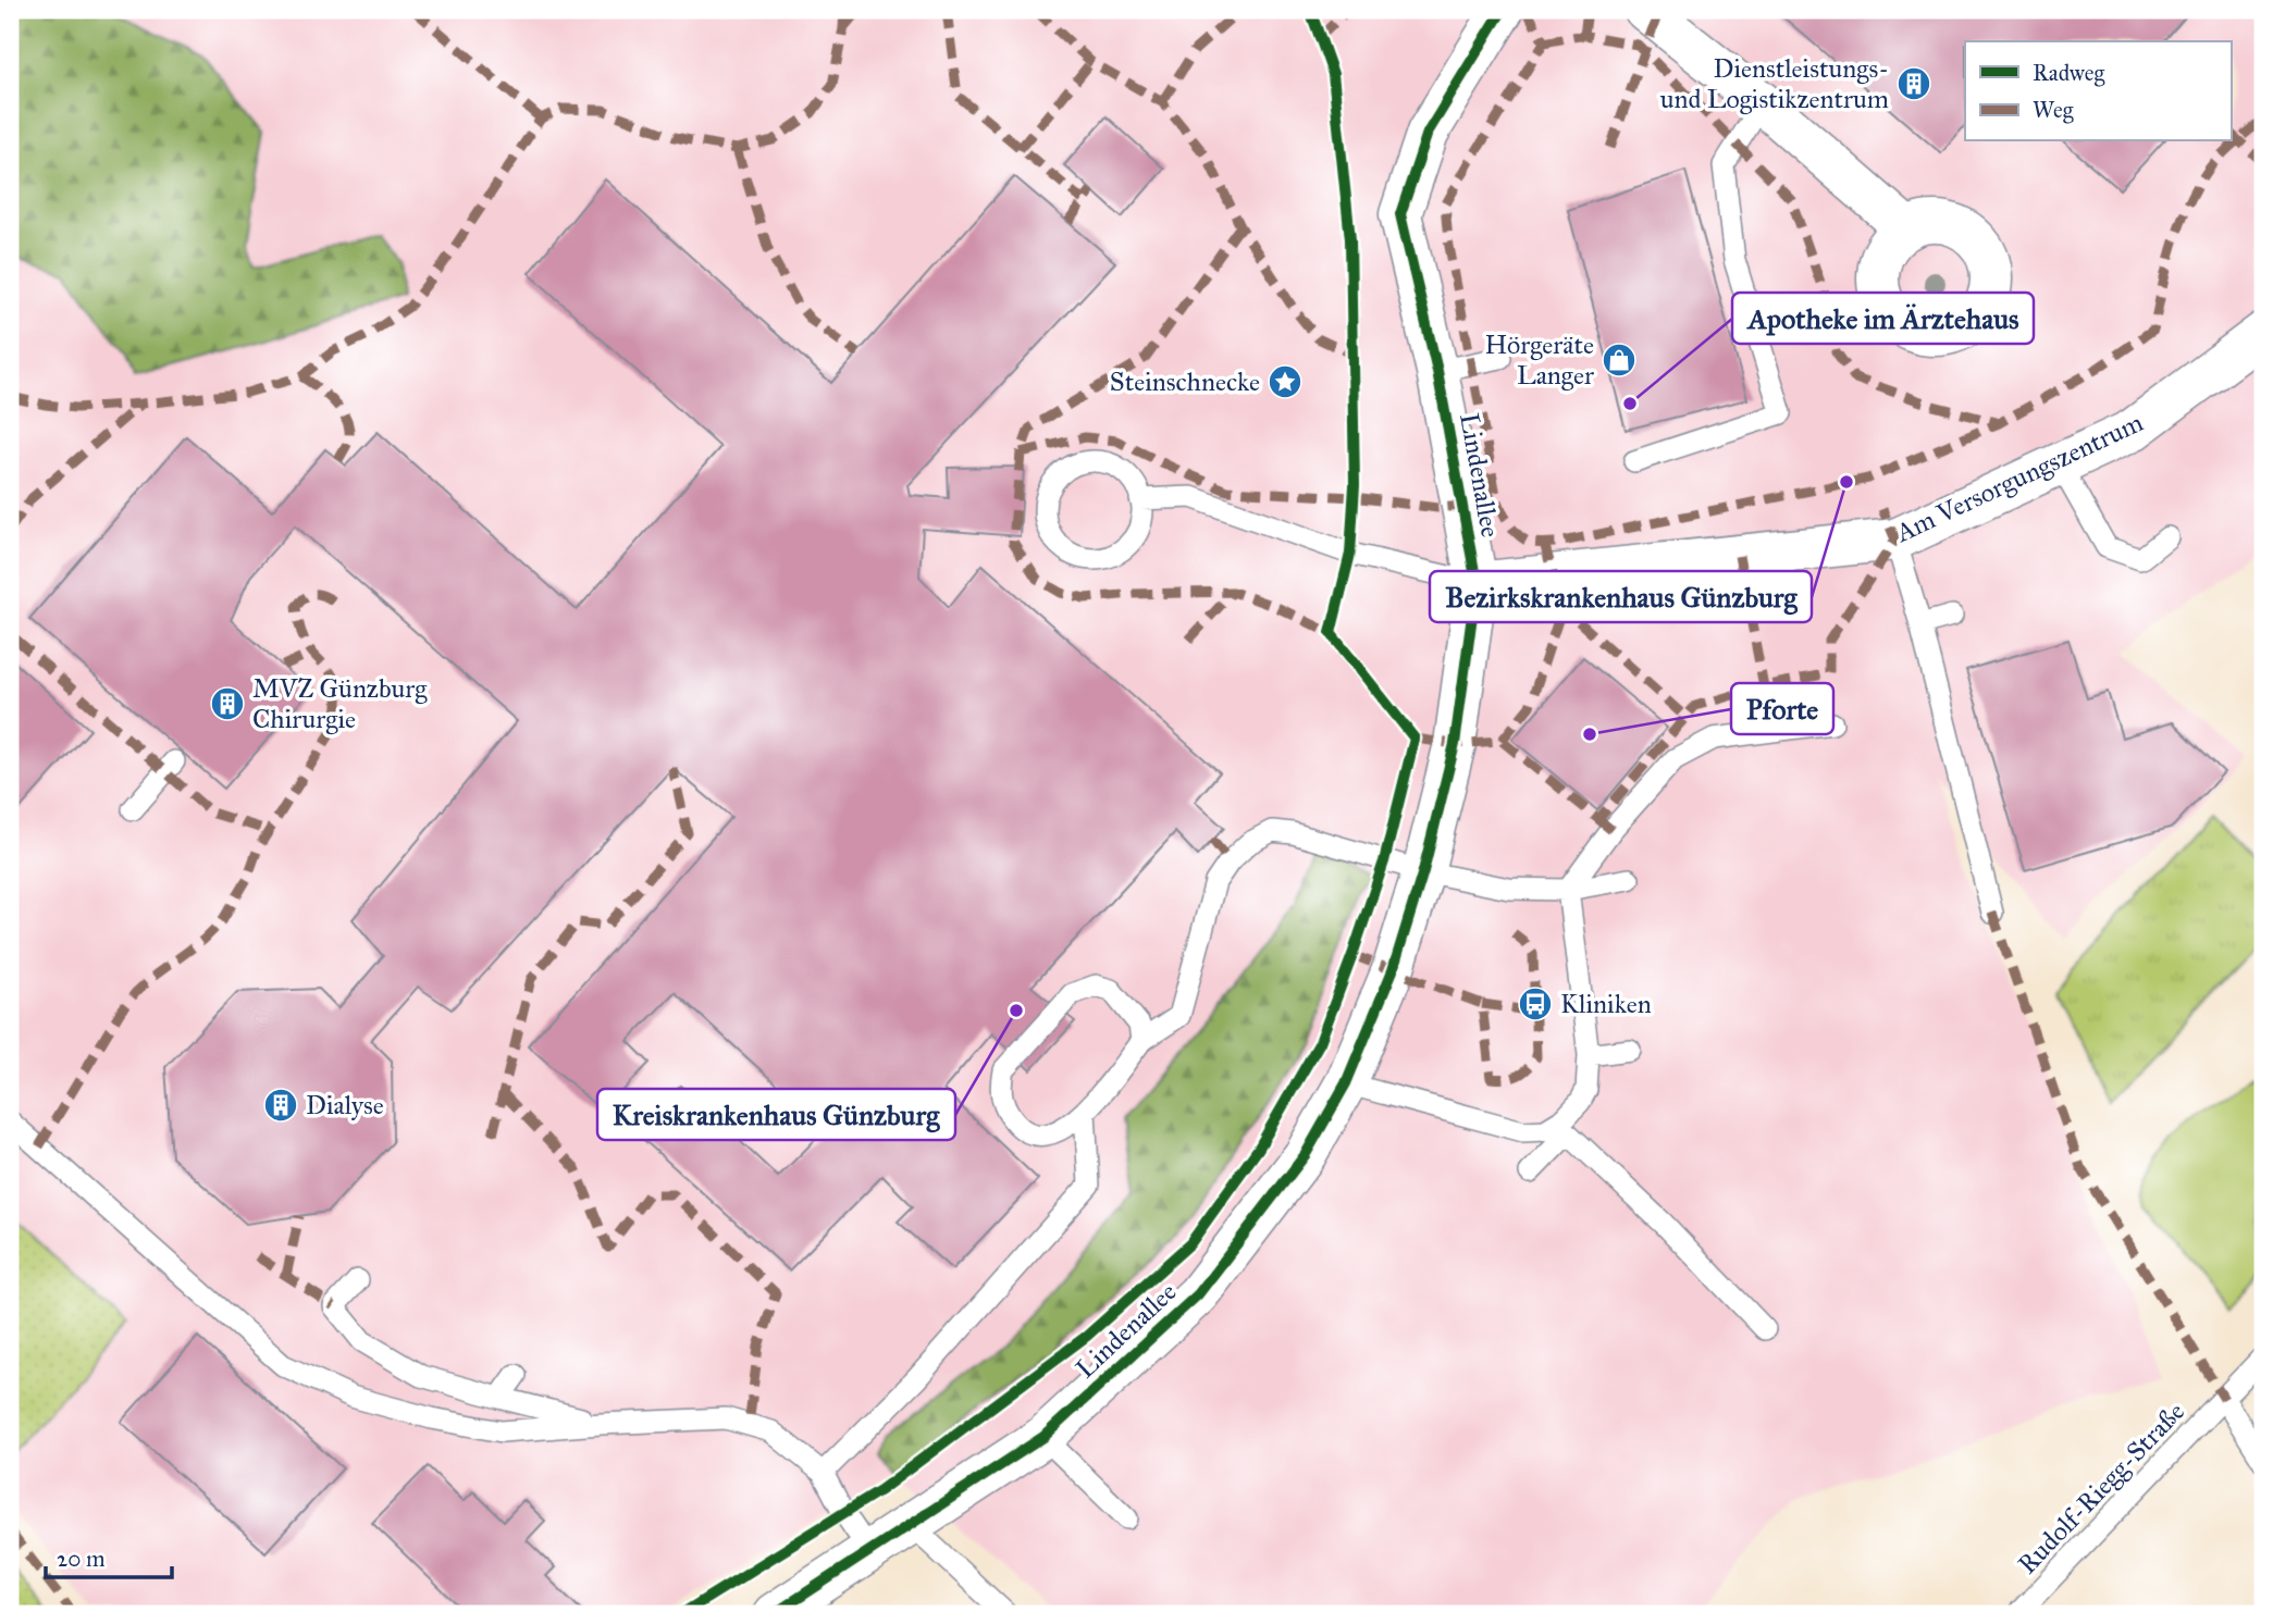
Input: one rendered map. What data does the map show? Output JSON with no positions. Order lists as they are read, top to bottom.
{
  "streets": {
    "street": ["Lindenallee", "Am Versorgungszentrum"],
    "lane": ["Rudolf-Riegg-Straße"]
  },
  "crossings": [
    ["Lindenallee", "Am Versorgungszentrum"]
  ],
  "places": {
    "building": ["Dienstleistungs- und Logistikzentrum", "MVZ Günzburg Chirurgie", "Dialyse"],
    "shop": ["Hörgeräte Langer"],
    "place": ["Steinschnecke"],
    "other": [
      "Apotheke im Ärztehaus",
      "Bezirkskrankenhaus Günzburg",
      "Pforte",
      "Kreiskrankenhaus Günzburg"
    ],
    "bus stop": ["Kliniken"]
  },
  "legend": ["Radweg", "Weg"],
  "scale_bar": "20 m"
}
